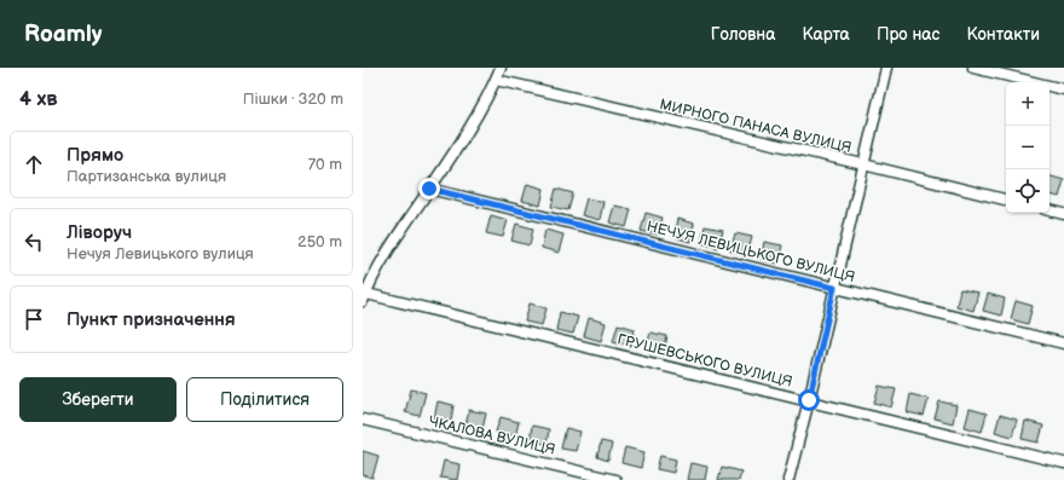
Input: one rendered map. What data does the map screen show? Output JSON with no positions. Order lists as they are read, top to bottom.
{
  "streets": {
    "street": [
      "МИРНОГО ПАНАСА ВУЛИЦЯ",
      "НЕЧУЯ ЛЕВИЦЬКОГО ВУЛИЦЯ",
      "ГРУШЕВСЬКОГО ВУЛИЦЯ",
      "ЧКАЛОВА ВУЛИЦЯ"
    ]
  },
  "page": {
    "header": "Roamly",
    "nav": [
      "Головна",
      "Карта",
      "Про нас",
      "Контакти"
    ],
    "heading": ["4 хв", "Пішки · 320 m"],
    "map_buttons": ["+", "−"],
    "list": [
      ["Прямо", "Партизанська вулиця", "70 m"],
      ["Ліворуч", "Нечуя Левицького вулиця", "250 m"],
      "Пункт призначення"
    ],
    "buttons": ["Зберегти", "Поділитися"]
  }
}
